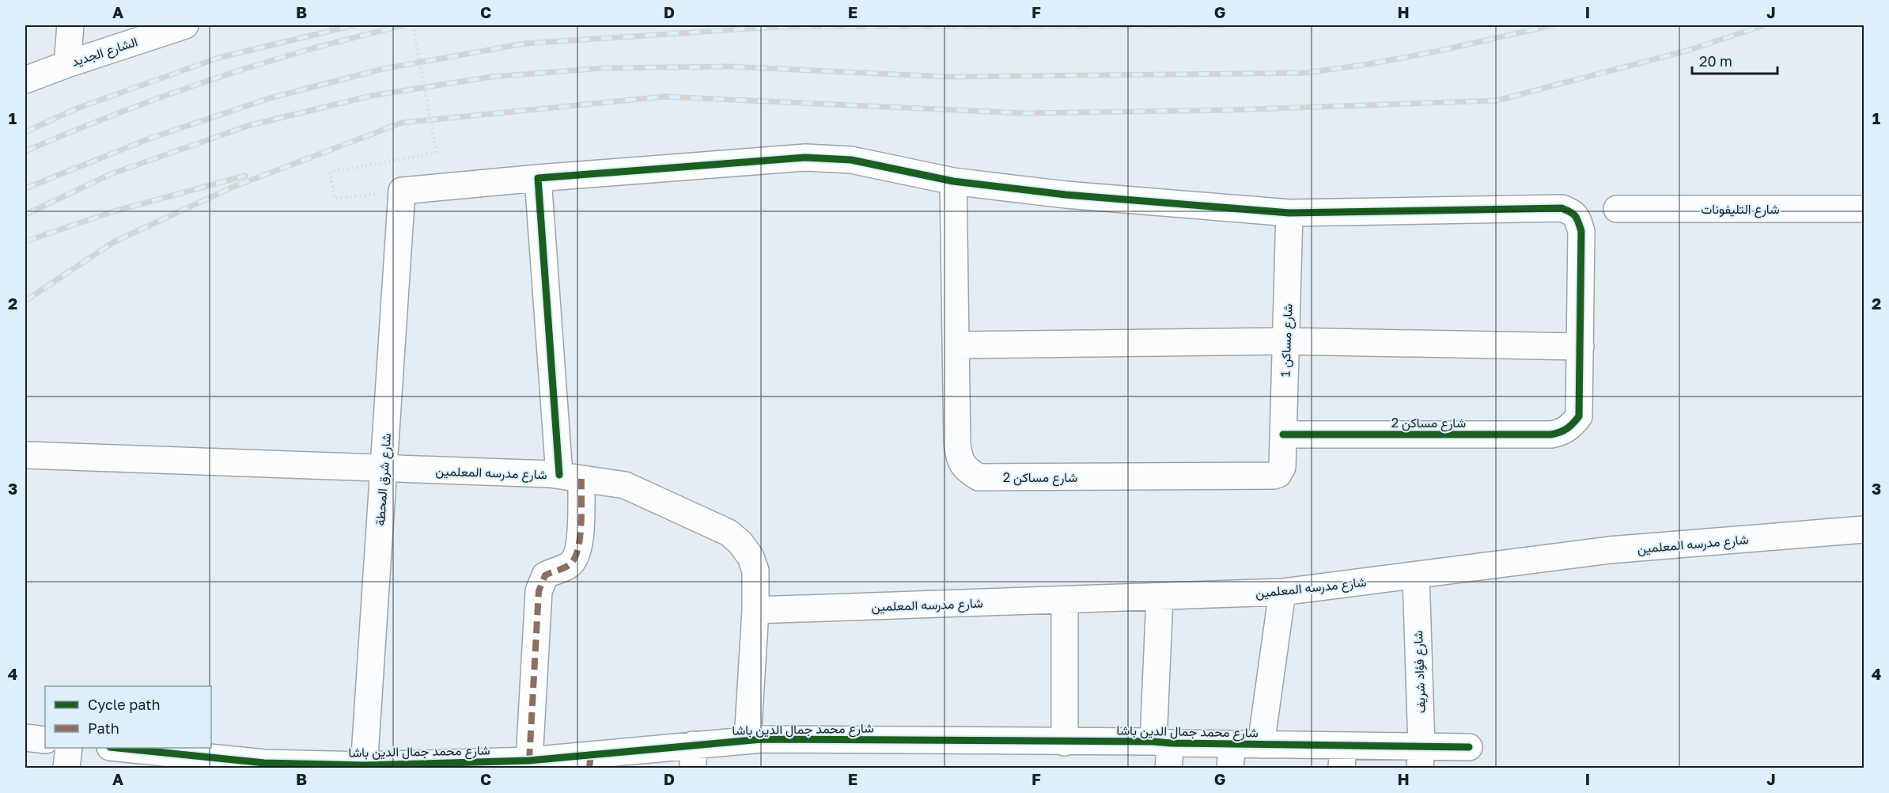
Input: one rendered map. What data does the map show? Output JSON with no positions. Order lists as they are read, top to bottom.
{
  "streets": {
    "street": [
      "الشارع الجديد",
      "شارع التليفونات",
      "شارع مساكن 1",
      "شارع مساكن 2",
      "شارع مدرسه المعلمين",
      "شارع شرق المحطة",
      "شارع فؤاد شريف",
      "شارع محمد جمال الدين باشا"
    ]
  },
  "crossings": [
    ["شارع مساكن 1", "شارع مساكن 2"],
    ["شارع مدرسه المعلمين", "شارع شرق المحطة"],
    ["شارع مدرسه المعلمين", "شارع فؤاد شريف"],
    ["شارع مدرسه المعلمين", "شارع محمد جمال الدين باشا"],
    ["شارع شرق المحطة", "شارع محمد جمال الدين باشا"],
    ["شارع فؤاد شريف", "شارع محمد جمال الدين باشا"]
  ],
  "legend": ["Cycle path", "Path"],
  "scale_bar": "20 m",
  "grid": {
    "columns": [
      "A",
      "B",
      "C",
      "D",
      "E",
      "F",
      "G",
      "H",
      "I",
      "J"
    ],
    "rows": [
      "1",
      "2",
      "3",
      "4"
    ]
  }
}
